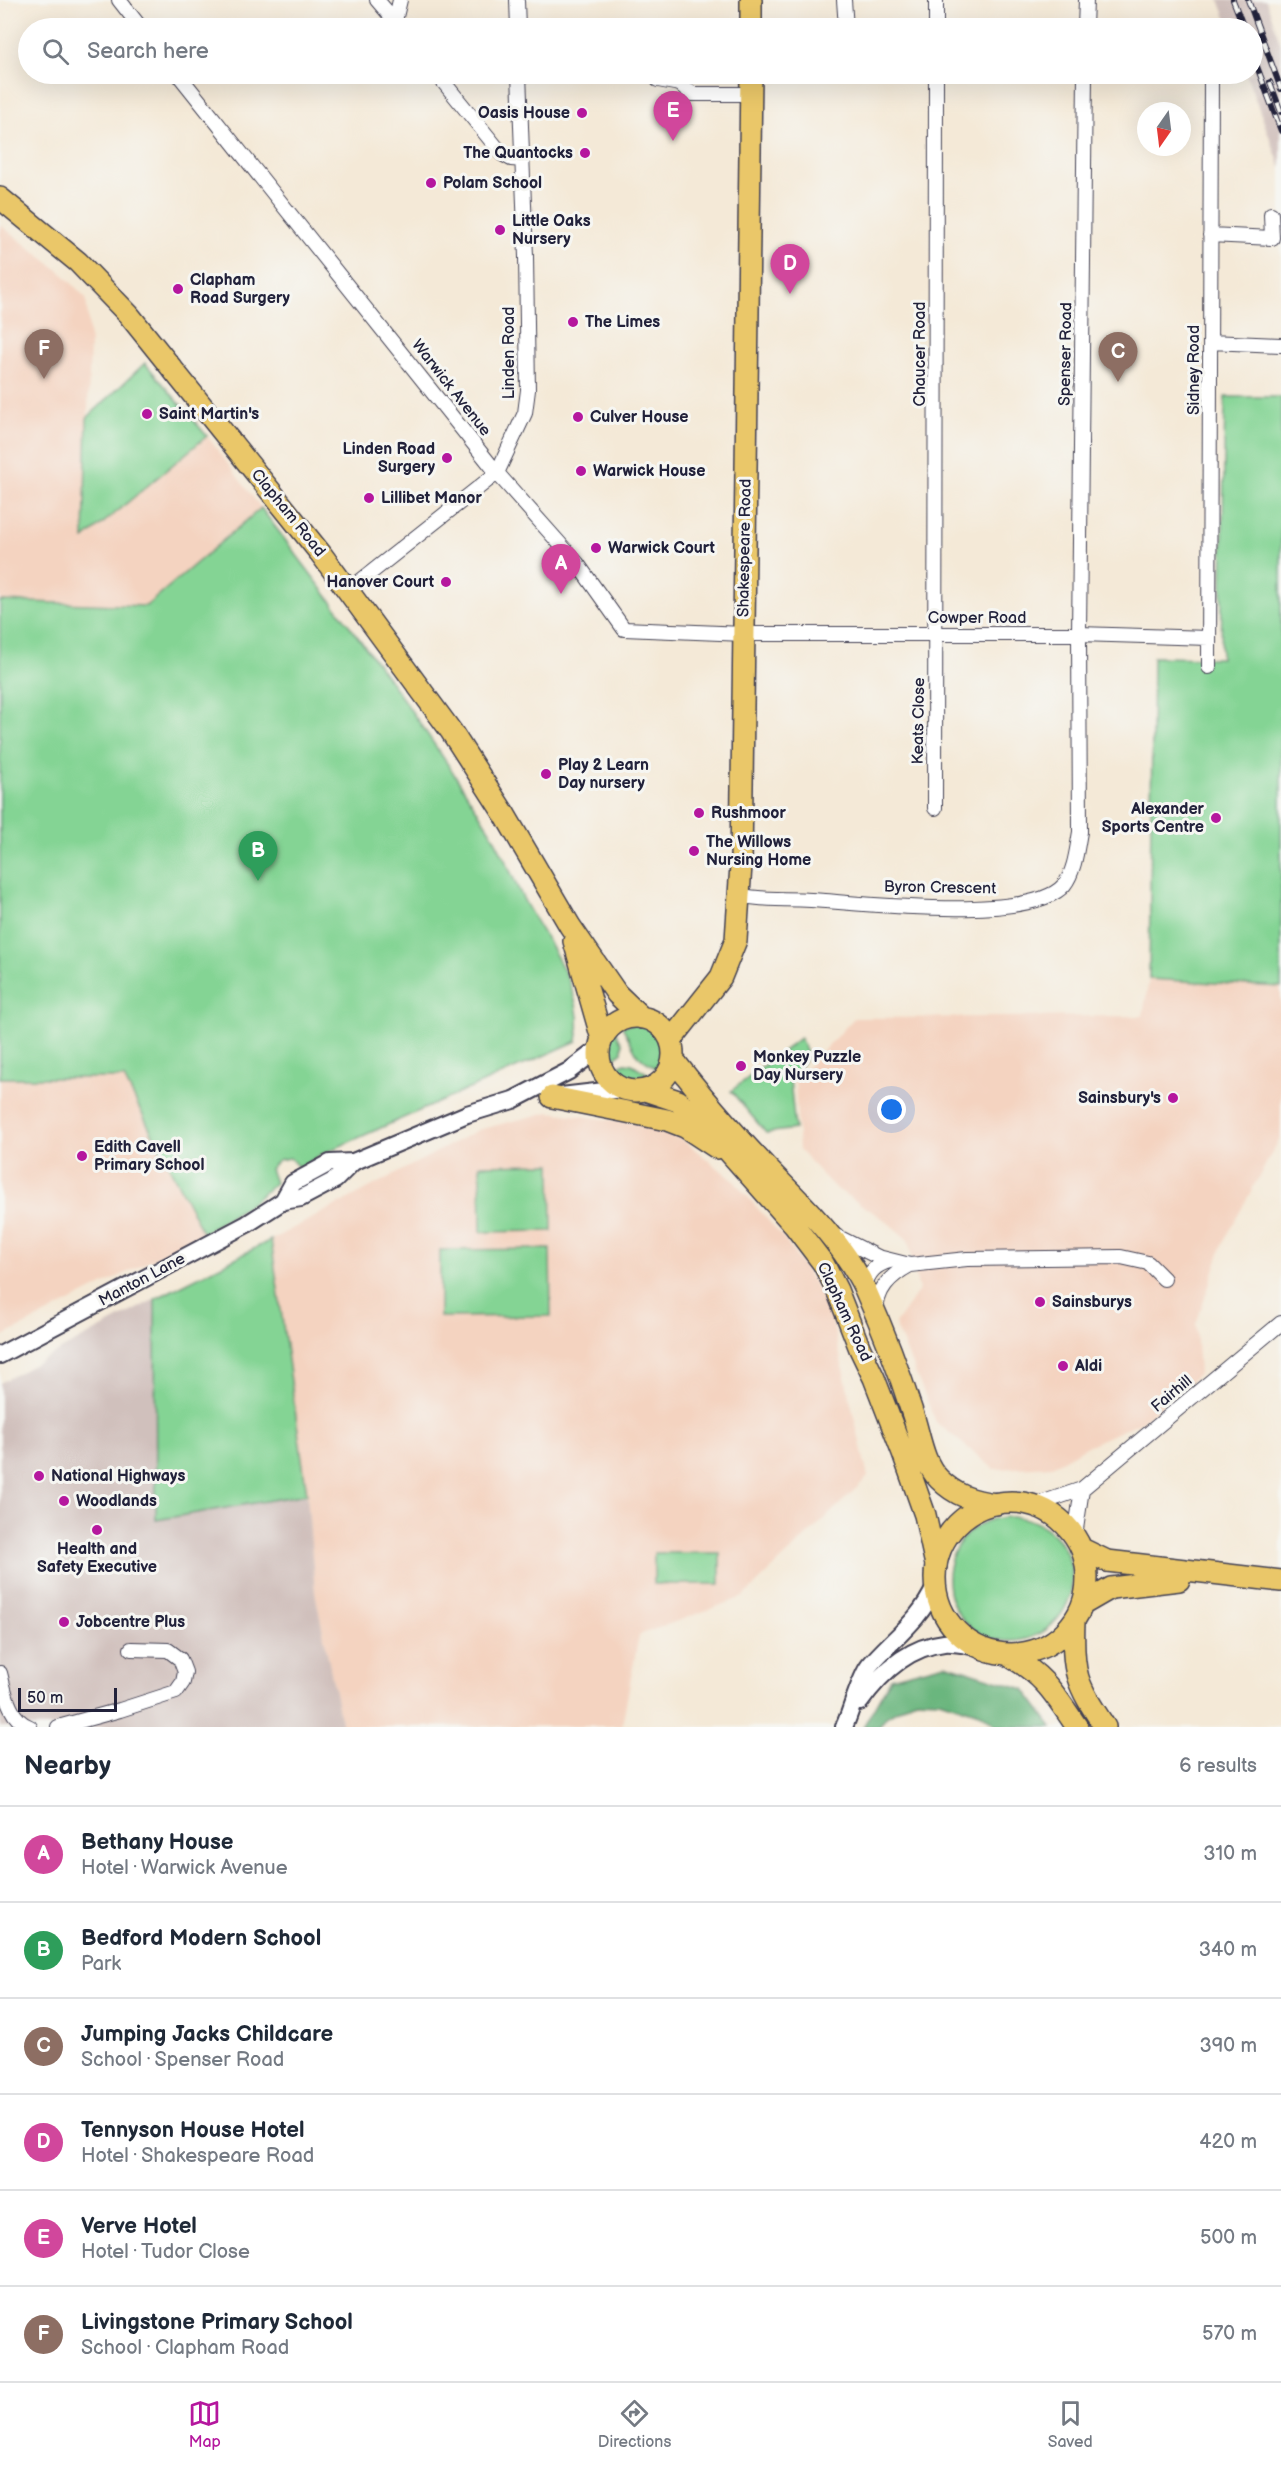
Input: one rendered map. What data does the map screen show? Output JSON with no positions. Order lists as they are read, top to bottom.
{
  "streets": {
    "main road": ["Clapham Road", "Shakespeare Road"],
    "street": [
      "Linden Road",
      "Chaucer Road",
      "Spenser Road",
      "Sidney Road",
      "Warwick Avenue",
      "Cowper Road",
      "Keats Close",
      "Byron Crescent",
      "Manton Lane",
      "Fairhill"
    ]
  },
  "crossings": [
    ["Linden Road", "Warwick Avenue"],
    ["Linden Road", "Clapham Road"],
    ["Chaucer Road", "Cowper Road"],
    ["Chaucer Road", "Keats Close"],
    ["Spenser Road", "Cowper Road"],
    ["Spenser Road", "Byron Crescent"],
    ["Sidney Road", "Cowper Road"],
    ["Warwick Avenue", "Shakespeare Road"],
    ["Warwick Avenue", "Cowper Road"],
    ["Clapham Road", "Shakespeare Road"],
    ["Clapham Road", "Manton Lane"],
    ["Clapham Road", "Fairhill"],
    ["Shakespeare Road", "Cowper Road"],
    ["Shakespeare Road", "Byron Crescent"],
    ["Shakespeare Road", "Manton Lane"],
    ["Cowper Road", "Keats Close"],
    ["Cowper Road", "Byron Crescent"]
  ],
  "places": [
    "Oasis House",
    "The Quantocks",
    "Polam School",
    "Little Oaks Nursery",
    "Clapham Road Surgery",
    "The Limes",
    "Saint Martin's",
    "Culver House",
    "Linden Road Surgery",
    "Warwick House",
    "Lillibet Manor",
    "Warwick Court",
    "Hanover Court",
    "Play 2 Learn Day nursery",
    "Rushmoor",
    "Alexander Sports Centre",
    "The Willows Nursing Home",
    "Monkey Puzzle Day Nursery",
    "Sainsbury's",
    "Edith Cavell Primary School",
    "Sainsburys",
    "Aldi",
    "National Highways",
    "Woodlands",
    "Health and Safety Executive",
    "Jobcentre Plus"
  ],
  "scale_bar": "50 m",
  "north": "bottom",
  "page": {
    "search": "Search here",
    "pins": [
      "E",
      "D",
      "F",
      "C",
      "A",
      "B"
    ],
    "scale": "50 m",
    "heading": ["Nearby", "6 results"],
    "list": [
      {
        "mark": "A",
        "name": "Bethany House",
        "note": "Hotel · Warwick Avenue",
        "value": "310 m"
      },
      {
        "mark": "B",
        "name": "Bedford Modern School",
        "note": "Park",
        "value": "340 m"
      },
      {
        "mark": "C",
        "name": "Jumping Jacks Childcare",
        "note": "School · Spenser Road",
        "value": "390 m"
      },
      {
        "mark": "D",
        "name": "Tennyson House Hotel",
        "note": "Hotel · Shakespeare Road",
        "value": "420 m"
      },
      {
        "mark": "E",
        "name": "Verve Hotel",
        "note": "Hotel · Tudor Close",
        "value": "500 m"
      },
      {
        "mark": "F",
        "name": "Livingstone Primary School",
        "note": "School · Clapham Road",
        "value": "570 m"
      }
    ],
    "nav": ["Map", "Directions", "Saved"]
  }
}
